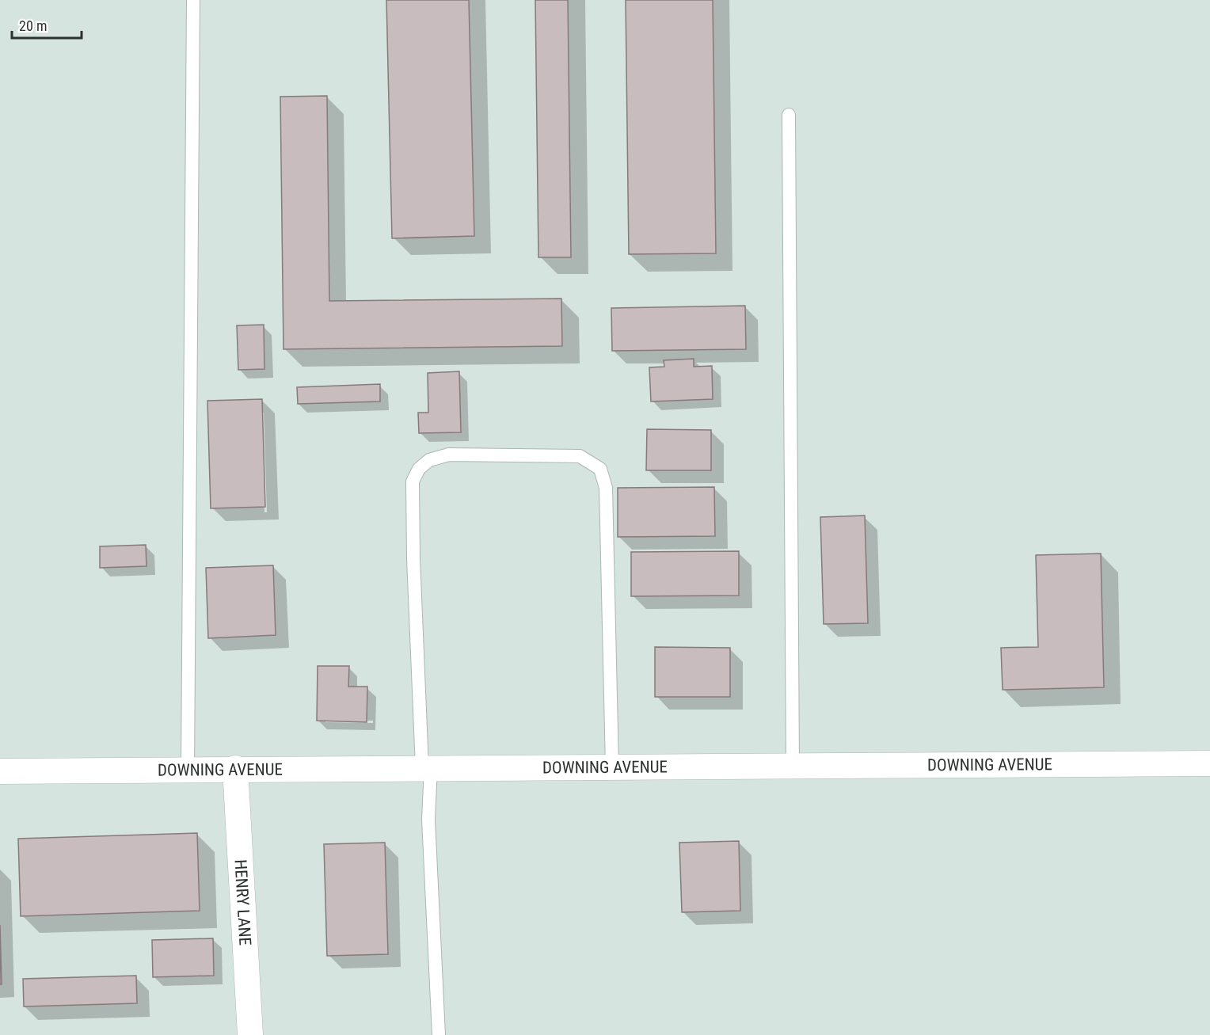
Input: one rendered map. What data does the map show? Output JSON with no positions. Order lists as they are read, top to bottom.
{
  "streets": {
    "street": ["DOWNING AVENUE", "HENRY LANE"]
  },
  "crossings": [
    ["DOWNING AVENUE", "HENRY LANE"]
  ],
  "scale_bar": "20 m"
}
